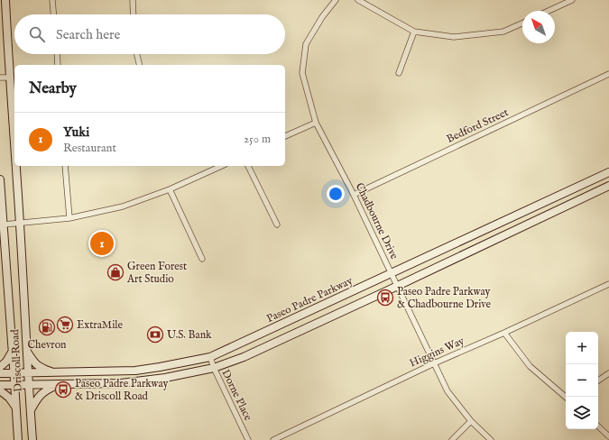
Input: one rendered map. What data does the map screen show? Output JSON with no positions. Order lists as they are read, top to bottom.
{
  "streets": {
    "main road": ["Paseo Padre Parkway", "Driscoll Road"],
    "street": [
      "Bedford Street",
      "Chadbourne Drive",
      "Higgins Way",
      "Dorne Place"
    ]
  },
  "crossings": [
    ["Bedford Street", "Chadbourne Drive"],
    ["Chadbourne Drive", "Paseo Padre Parkway"],
    ["Chadbourne Drive", "Higgins Way"],
    ["Paseo Padre Parkway", "Driscoll Road"],
    ["Paseo Padre Parkway", "Dorne Place"]
  ],
  "places": {
    "shop": ["Green Forest Art Studio"],
    "bus stop": ["Paseo Padre Parkway & Chadbourne Drive", "Paseo Padre Parkway & Driscoll Road"],
    "supermarket": ["ExtraMile"],
    "fuel station": ["Chevron"],
    "bank": ["U.S. Bank"]
  },
  "north": "top left",
  "page": {
    "search": "Search here",
    "heading": "Nearby",
    "list": [
      {
        "mark": "1",
        "name": "Yuki",
        "note": "Restaurant",
        "value": "250 m"
      }
    ],
    "pins": "1",
    "map_buttons": ["+", "−"]
  }
}
